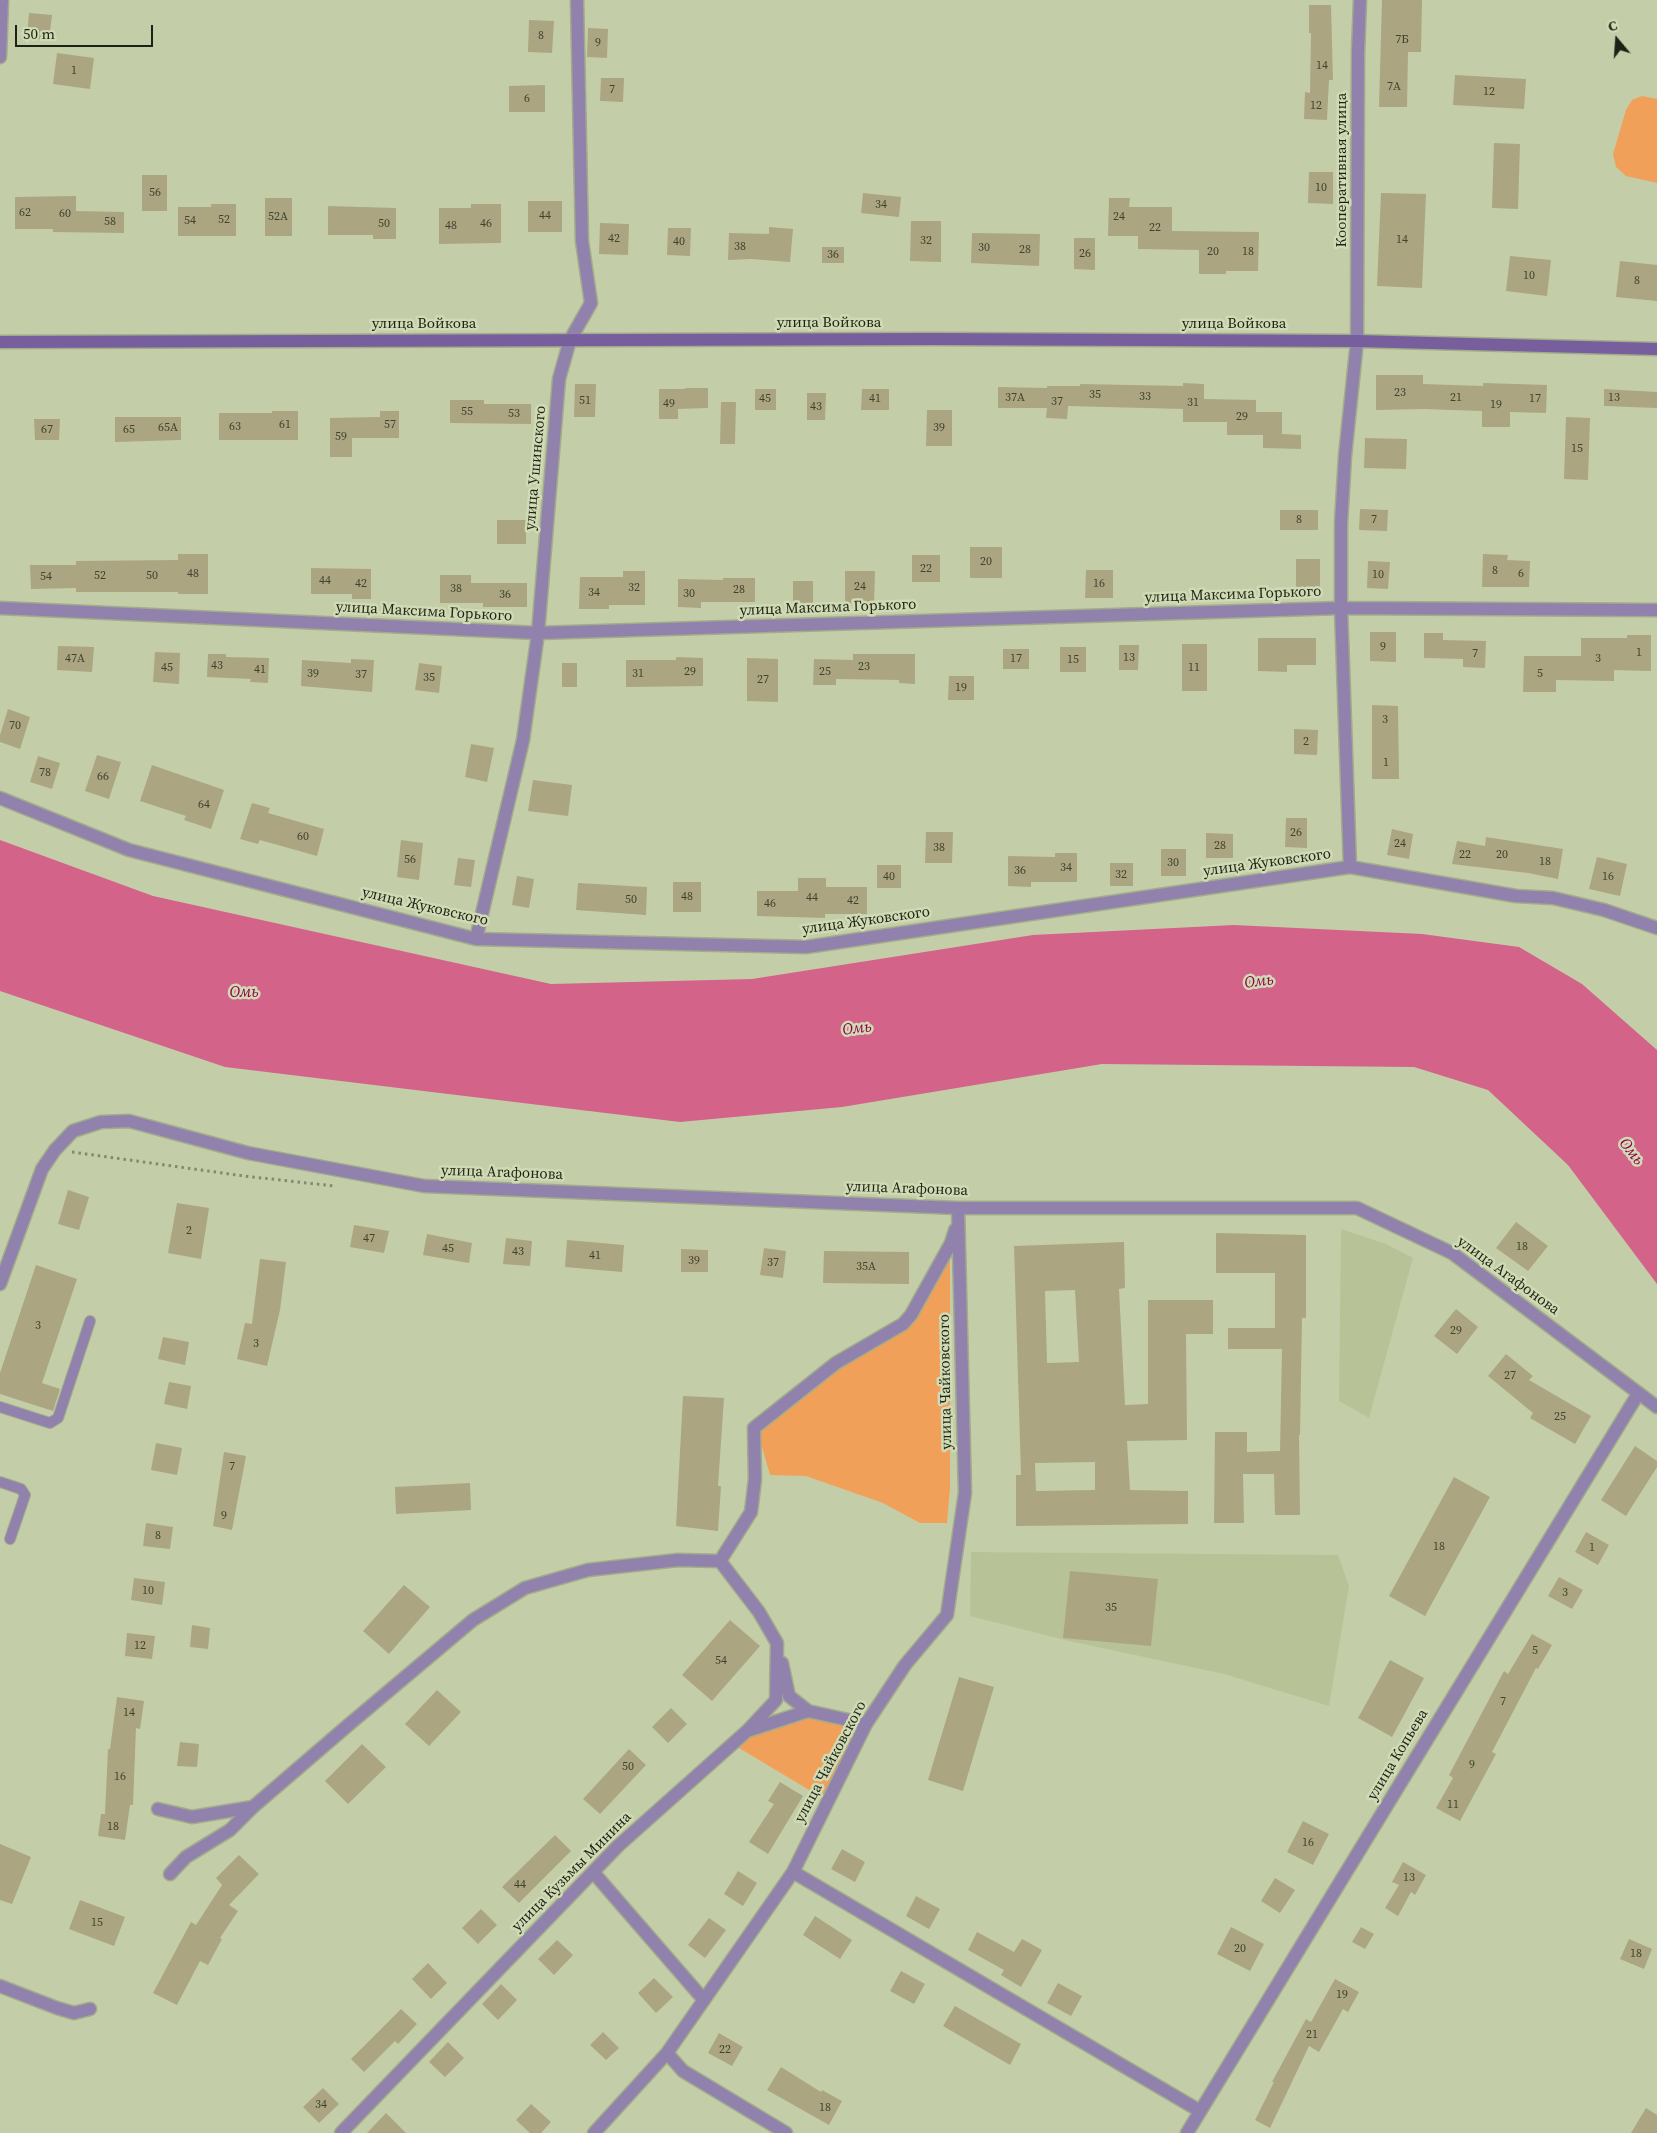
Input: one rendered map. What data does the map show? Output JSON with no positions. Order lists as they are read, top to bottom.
{
  "streets": {
    "main road": ["улица Войкова"],
    "street": [
      "Кооперативная улица",
      "улица Ушинского",
      "улица Максима Горького",
      "улица Жуковского",
      "улица Агафонова",
      "улица Чайковского",
      "улица Копьева",
      "улица Кузьмы Минина"
    ]
  },
  "crossings": [
    ["Кооперативная улица", "улица Войкова"],
    ["Кооперативная улица", "улица Максима Горького"],
    ["Кооперативная улица", "улица Жуковского"],
    ["улица Войкова", "улица Ушинского"],
    ["улица Ушинского", "улица Максима Горького"],
    ["улица Ушинского", "улица Жуковского"],
    ["улица Агафонова", "улица Чайковского"],
    ["улица Агафонова", "улица Копьева"]
  ],
  "water": ["Омь"],
  "house_numbers": [
    "8",
    "7Б",
    "9",
    "14",
    "1",
    "7А",
    "7",
    "12",
    "6",
    "12",
    "10",
    "56",
    "34",
    "62",
    "60",
    "44",
    "52А",
    "24",
    "52",
    "54",
    "58",
    "50",
    "46",
    "48",
    "22",
    "42",
    "14",
    "32",
    "40",
    "38",
    "30",
    "28",
    "20",
    "18",
    "26",
    "36",
    "10",
    "8",
    "23",
    "35",
    "33",
    "37А",
    "21",
    "13",
    "45",
    "41",
    "17",
    "51",
    "37",
    "31",
    "49",
    "19",
    "43",
    "55",
    "53",
    "29",
    "61",
    "57",
    "63",
    "65А",
    "39",
    "67",
    "65",
    "59",
    "15",
    "8",
    "7",
    "20",
    "22",
    "8",
    "48",
    "6",
    "10",
    "52",
    "50",
    "54",
    "44",
    "42",
    "16",
    "24",
    "32",
    "38",
    "28",
    "34",
    "30",
    "36",
    "9",
    "1",
    "7",
    "13",
    "47А",
    "17",
    "3",
    "15",
    "43",
    "23",
    "45",
    "11",
    "41",
    "29",
    "25",
    "39",
    "31",
    "5",
    "37",
    "35",
    "27",
    "19",
    "3",
    "70",
    "2",
    "1",
    "78",
    "66",
    "64",
    "26",
    "60",
    "24",
    "28",
    "38",
    "22",
    "20",
    "56",
    "18",
    "30",
    "34",
    "36",
    "32",
    "40",
    "16",
    "48",
    "44",
    "50",
    "42",
    "46",
    "2",
    "47",
    "18",
    "45",
    "43",
    "41",
    "39",
    "37",
    "35А",
    "3",
    "29",
    "3",
    "27",
    "25",
    "7",
    "9",
    "8",
    "18",
    "1",
    "10",
    "3",
    "35",
    "12",
    "5",
    "54",
    "7",
    "14",
    "9",
    "50",
    "16",
    "11",
    "18",
    "16",
    "13",
    "44",
    "15",
    "20",
    "18",
    "19",
    "21",
    "22",
    "34",
    "18"
  ],
  "scale_bar": "50 m",
  "north": "top"
}
